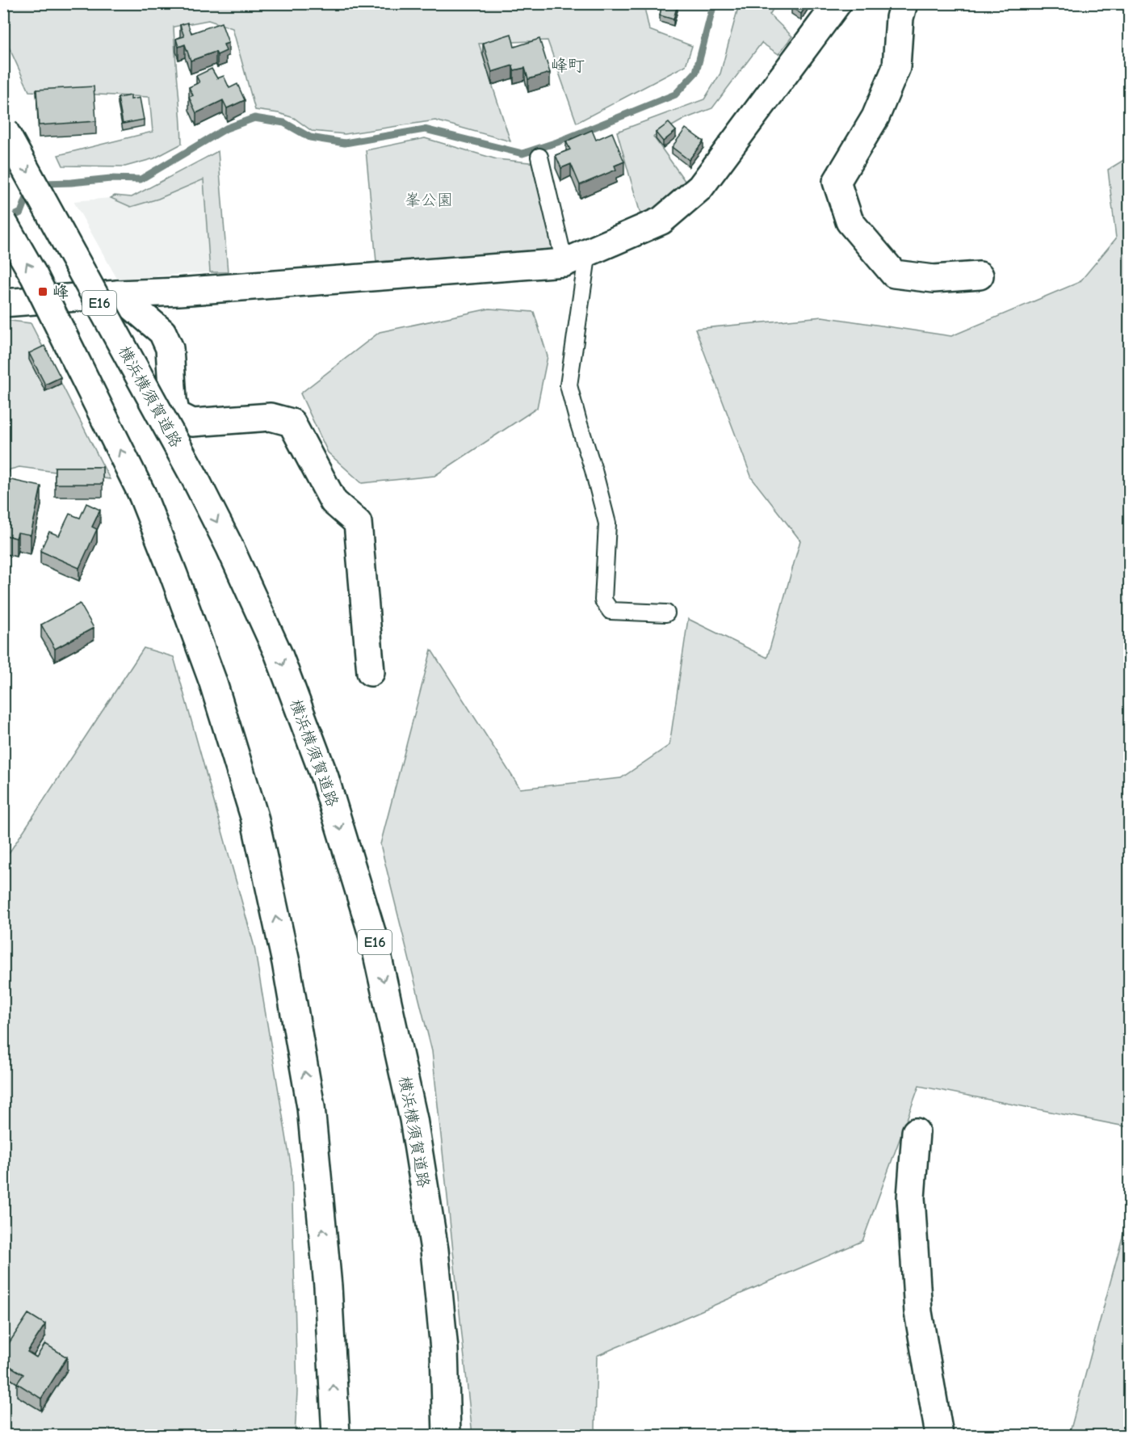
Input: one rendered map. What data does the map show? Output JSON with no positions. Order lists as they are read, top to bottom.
{
  "streets": {
    "main road": ["E16", "横浜横須賀道路"]
  },
  "districts": ["峰町"],
  "parks": ["峯公園"],
  "places": {
    "transit": ["峰"]
  }
}
